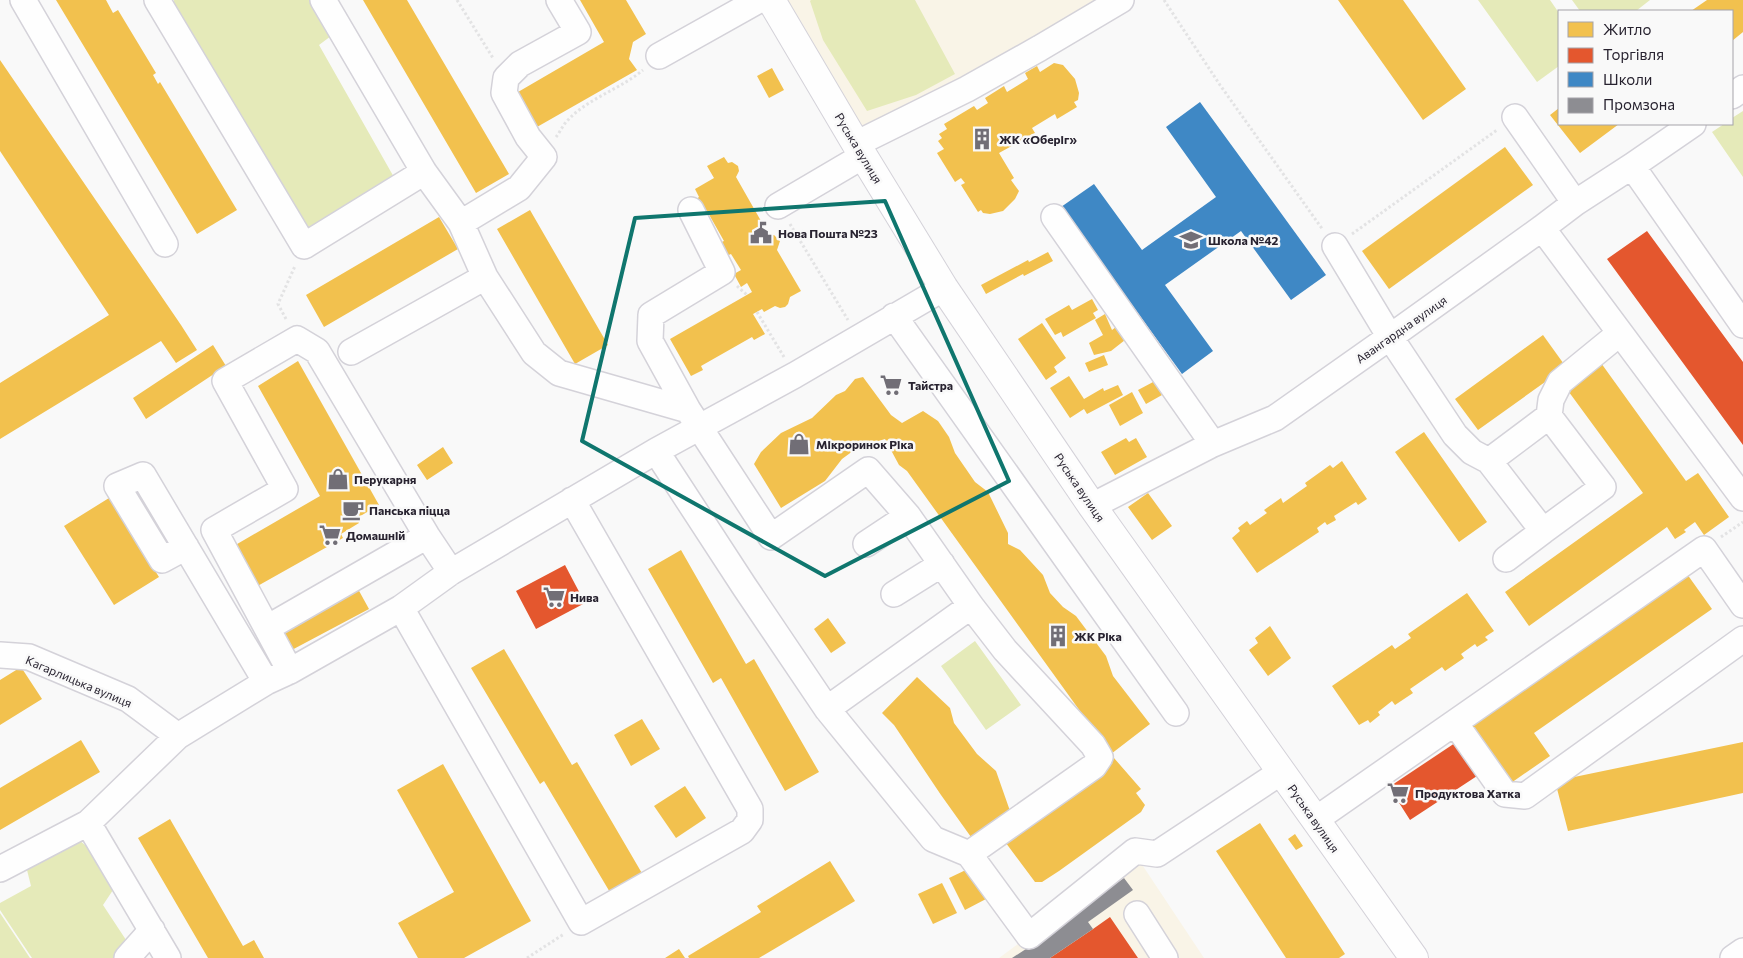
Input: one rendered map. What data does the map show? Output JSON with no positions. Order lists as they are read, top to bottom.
{
  "streets": {
    "main road": ["Руська вулиця"],
    "street": ["Авангардна вулиця", "Кагарлицька вулиця"]
  },
  "crossings": [
    ["Руська вулиця", "Авангардна вулиця"]
  ],
  "places": {
    "building": ["ЖК «Оберіг»", "ЖК Ріка"],
    "public building": ["Нова Пошта №23"],
    "school or university": ["Школа №42"],
    "supermarket": [
      "Тайстра",
      "Домашній",
      "Нива",
      "Продуктова Хатка"
    ],
    "shop": ["Мікроринок Ріка", "Перукарня"],
    "cafe": ["Панська пiцца"]
  },
  "legend": [
    "Житло",
    "Торгівля",
    "Школи",
    "Промзона"
  ]
}
